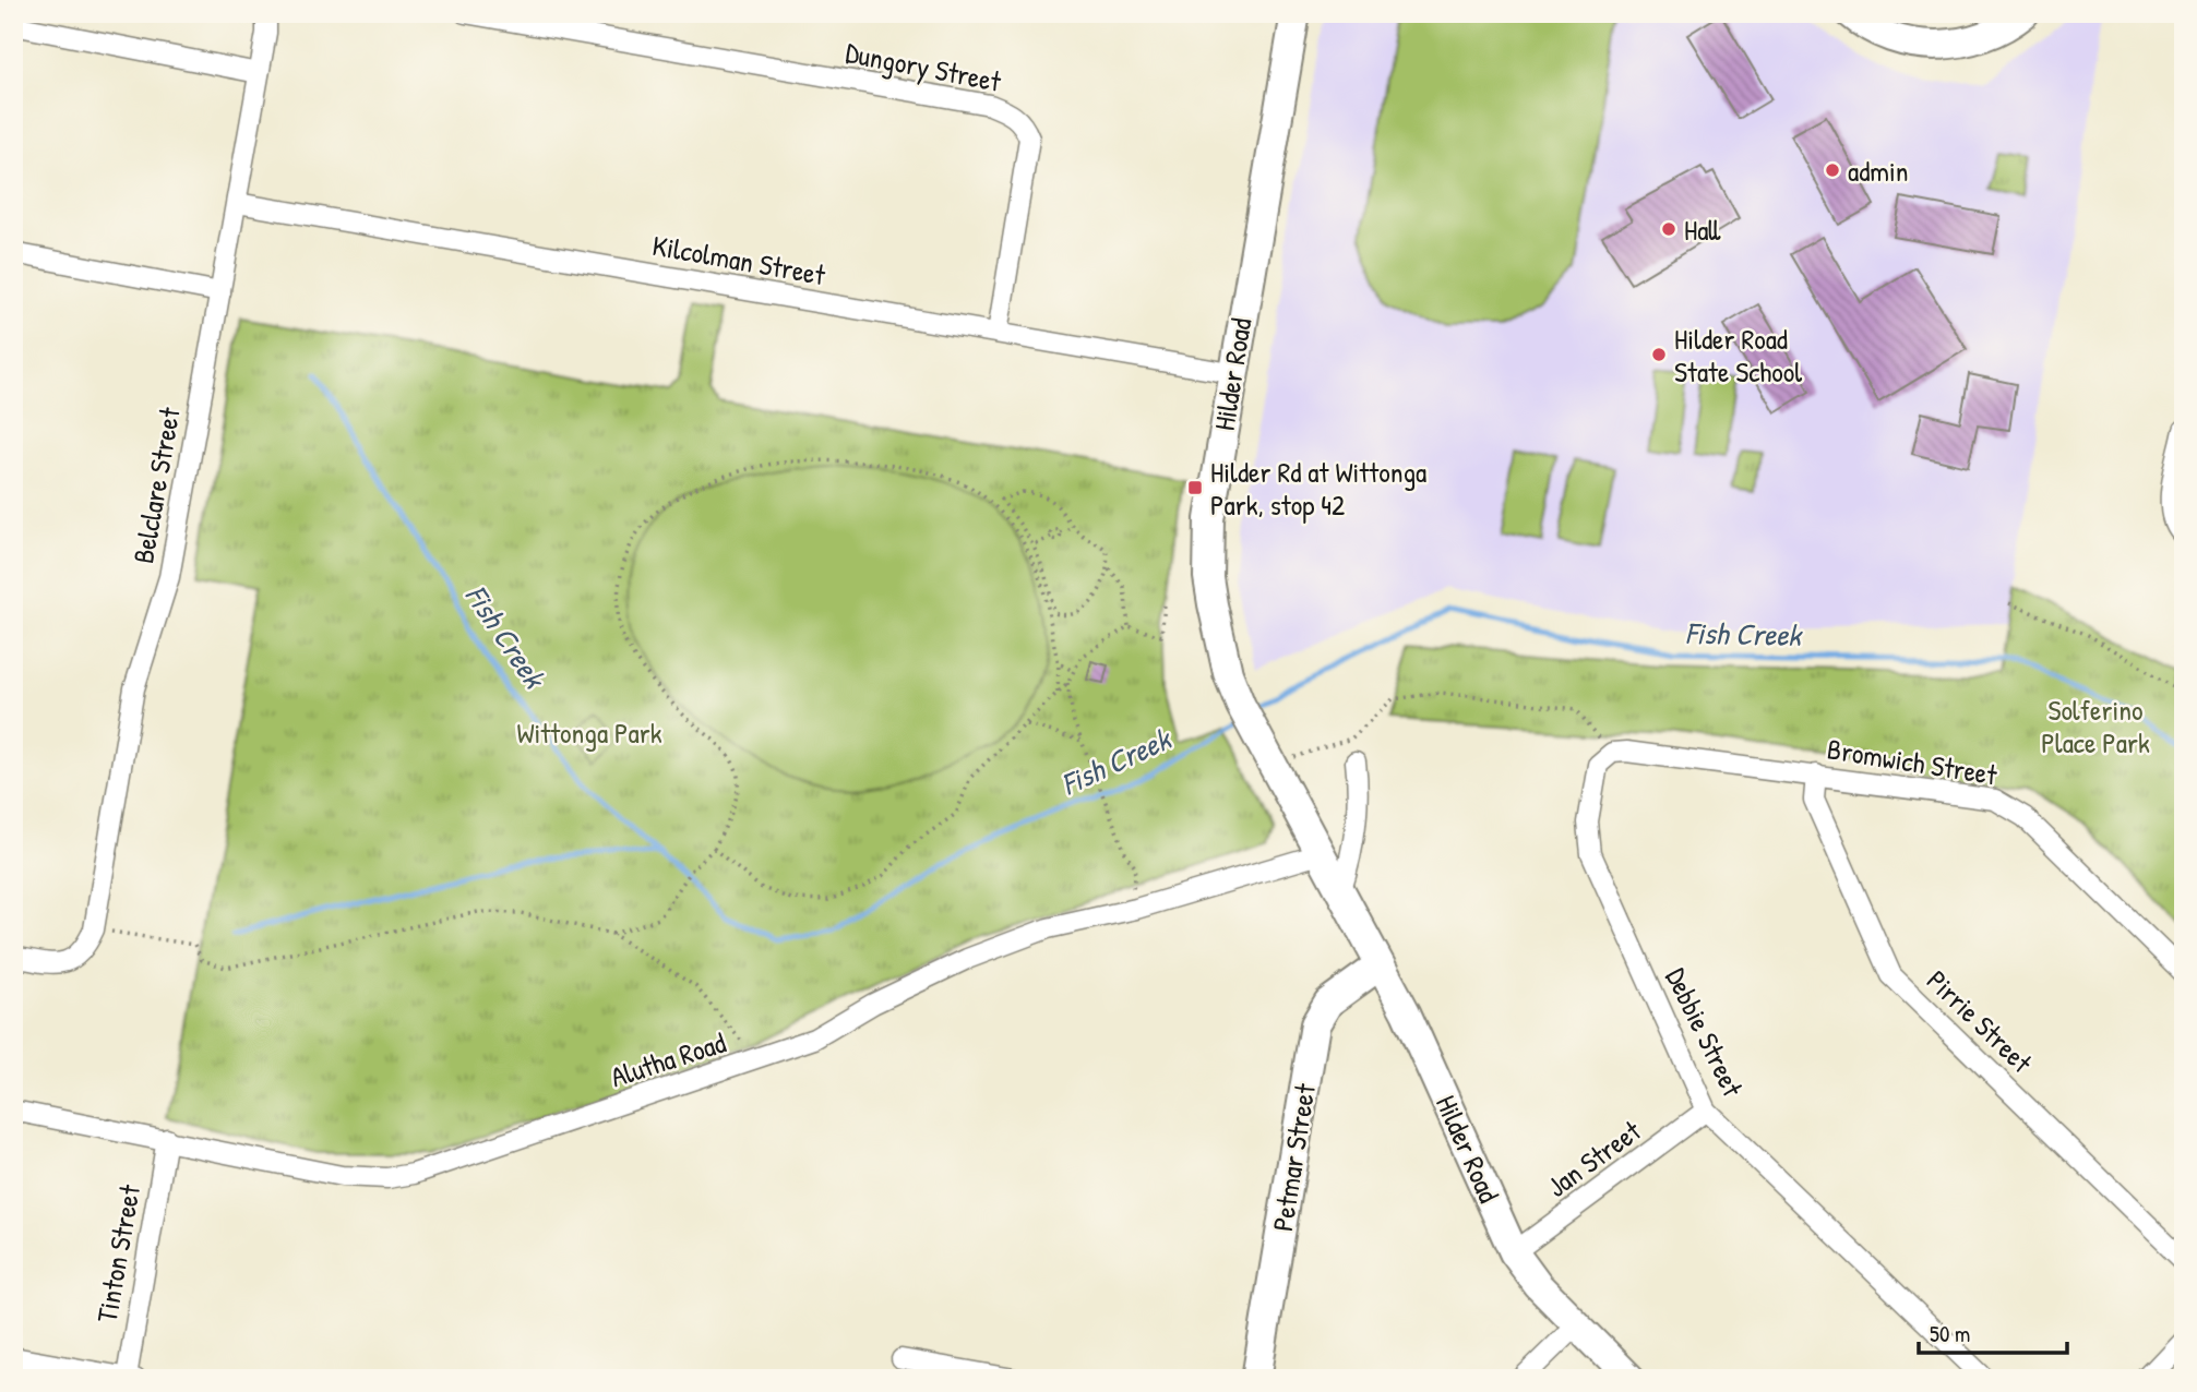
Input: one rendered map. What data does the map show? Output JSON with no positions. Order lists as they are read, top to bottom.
{
  "streets": {
    "street": [
      "Dungory Street",
      "Kilcolman Street",
      "Hilder Road",
      "Belclare Street",
      "Bromwich Street",
      "Pirrie Street",
      "Debbie Street",
      "Alutha Road",
      "Petmar Street",
      "Jan Street",
      "Tinton Street"
    ]
  },
  "crossings": [
    ["Dungory Street", "Kilcolman Street"],
    ["Kilcolman Street", "Hilder Road"],
    ["Kilcolman Street", "Belclare Street"],
    ["Hilder Road", "Alutha Road"],
    ["Hilder Road", "Petmar Street"],
    ["Hilder Road", "Jan Street"],
    ["Bromwich Street", "Pirrie Street"],
    ["Bromwich Street", "Debbie Street"],
    ["Debbie Street", "Jan Street"],
    ["Alutha Road", "Tinton Street"]
  ],
  "water": ["Fish Creek"],
  "parks": ["Solferino Place Park", "Wittonga Park"],
  "places": {
    "other": ["admin", "Hall", "Hilder Road State School"],
    "transit": ["Hilder Rd at Wittonga Park, stop 42"]
  },
  "scale_bar": "50 m"
}
